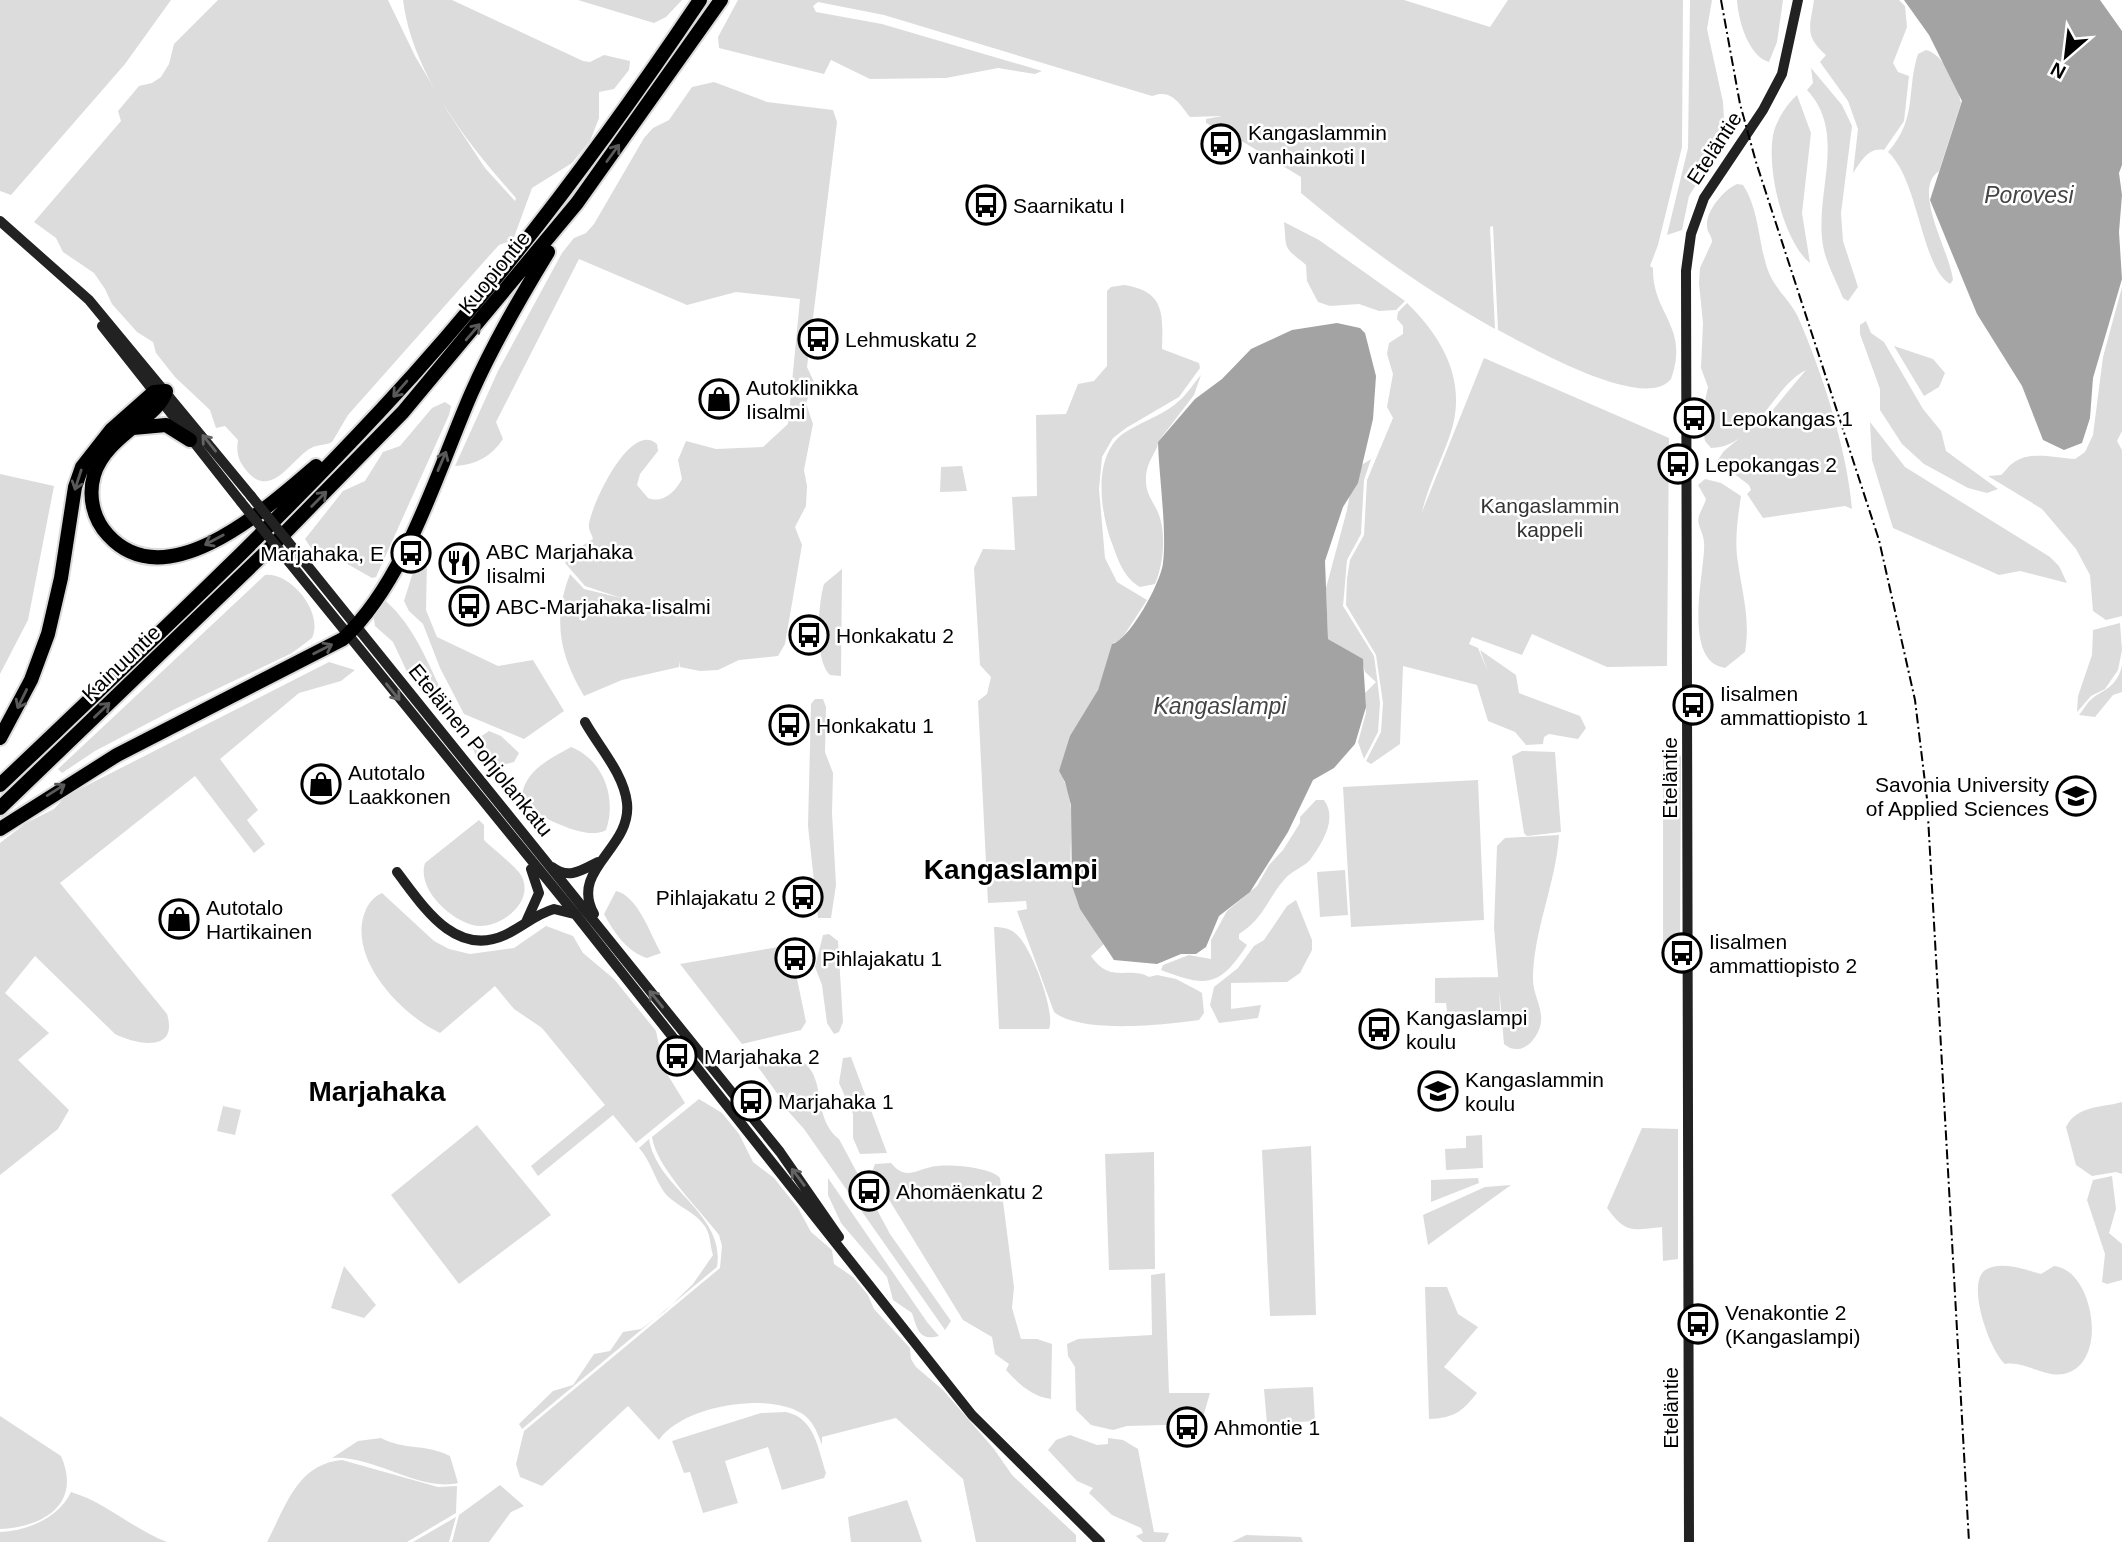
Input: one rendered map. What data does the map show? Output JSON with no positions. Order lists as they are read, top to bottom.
{
  "streets": {
    "highway": ["Kuopiontie", "Kainuuntie"],
    "main road": ["Eteläntie", "Eteläinen Pohjolankatu"]
  },
  "crossings": [
    ["Kuopiontie", "Kainuuntie"]
  ],
  "districts": ["Kangaslampi", "Marjahaka"],
  "water": ["Porovesi", "Kangaslampi"],
  "parks": ["Kangaslammin kappeli"],
  "places": {
    "bus stop": [
      "Kangaslammin vanhainkoti I",
      "Saarnikatu I",
      "Lehmuskatu 2",
      "Lepokangas 1",
      "Lepokangas 2",
      "Marjahaka, E",
      "ABC-Marjahaka-Iisalmi",
      "Honkakatu 2",
      "Iisalmen ammattiopisto 1",
      "Honkakatu 1",
      "Pihlajakatu 2",
      "Iisalmen ammattiopisto 2",
      "Pihlajakatu 1",
      "Kangaslampi koulu",
      "Marjahaka 2",
      "Marjahaka 1",
      "Ahomäenkatu 2",
      "Venakontie 2 (Kangaslampi)",
      "Ahmontie 1"
    ],
    "shop": ["Autoklinikka Iisalmi", "Autotalo Laakkonen", "Autotalo Hartikainen"],
    "restaurant": ["ABC Marjahaka Iisalmi"],
    "school or university": ["Savonia University of Applied Sciences", "Kangaslammin koulu"]
  },
  "north": "bottom left"
}
